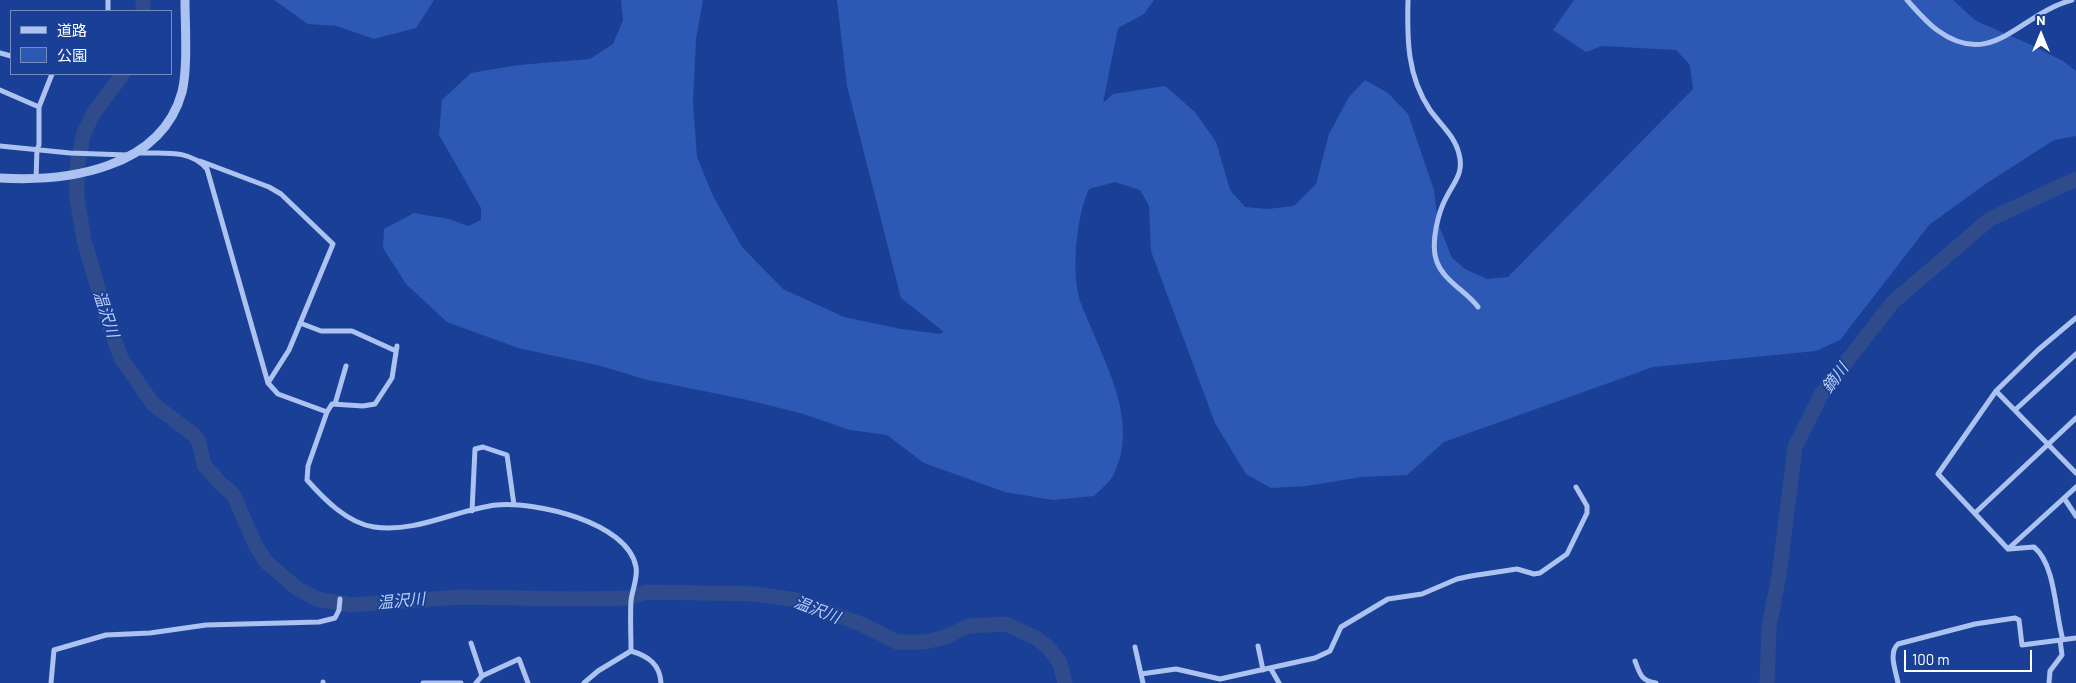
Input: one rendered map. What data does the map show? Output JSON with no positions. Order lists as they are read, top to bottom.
{
  "water": ["温沢川", "鏑川"],
  "legend": ["道路", "公園"],
  "scale_bar": "100 m",
  "north": "top"
}
